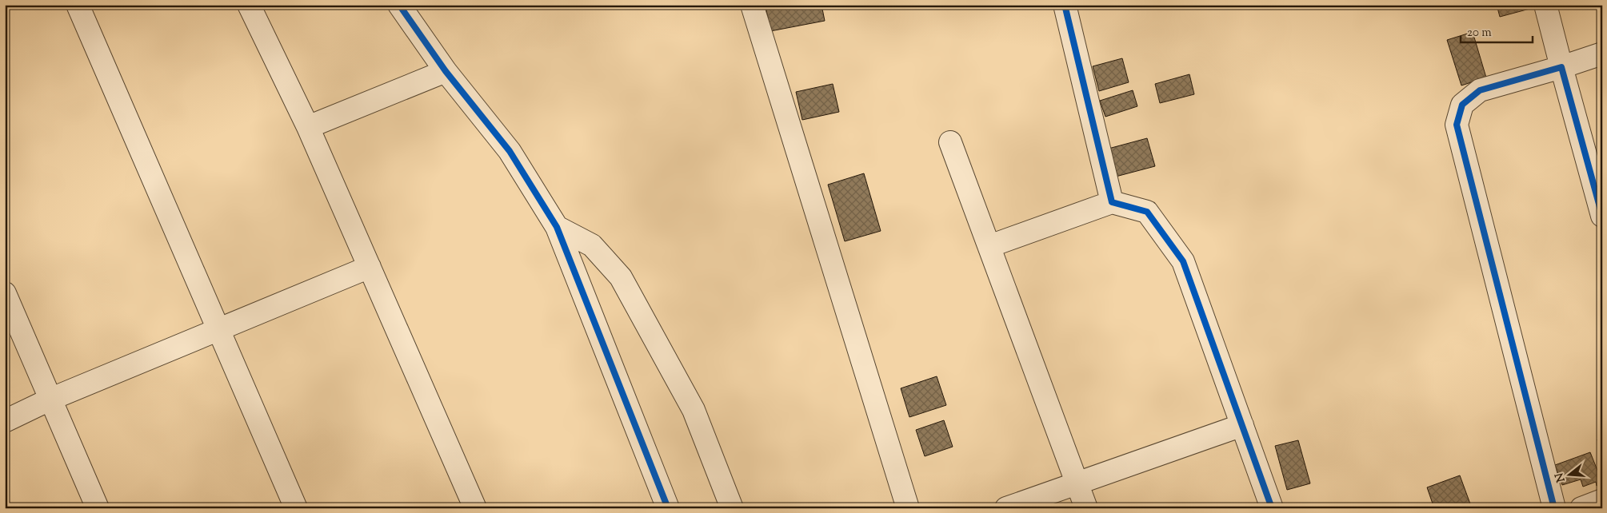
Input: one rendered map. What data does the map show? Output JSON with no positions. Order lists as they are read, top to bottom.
{
  "scale_bar": "20 m",
  "north": "left"
}
